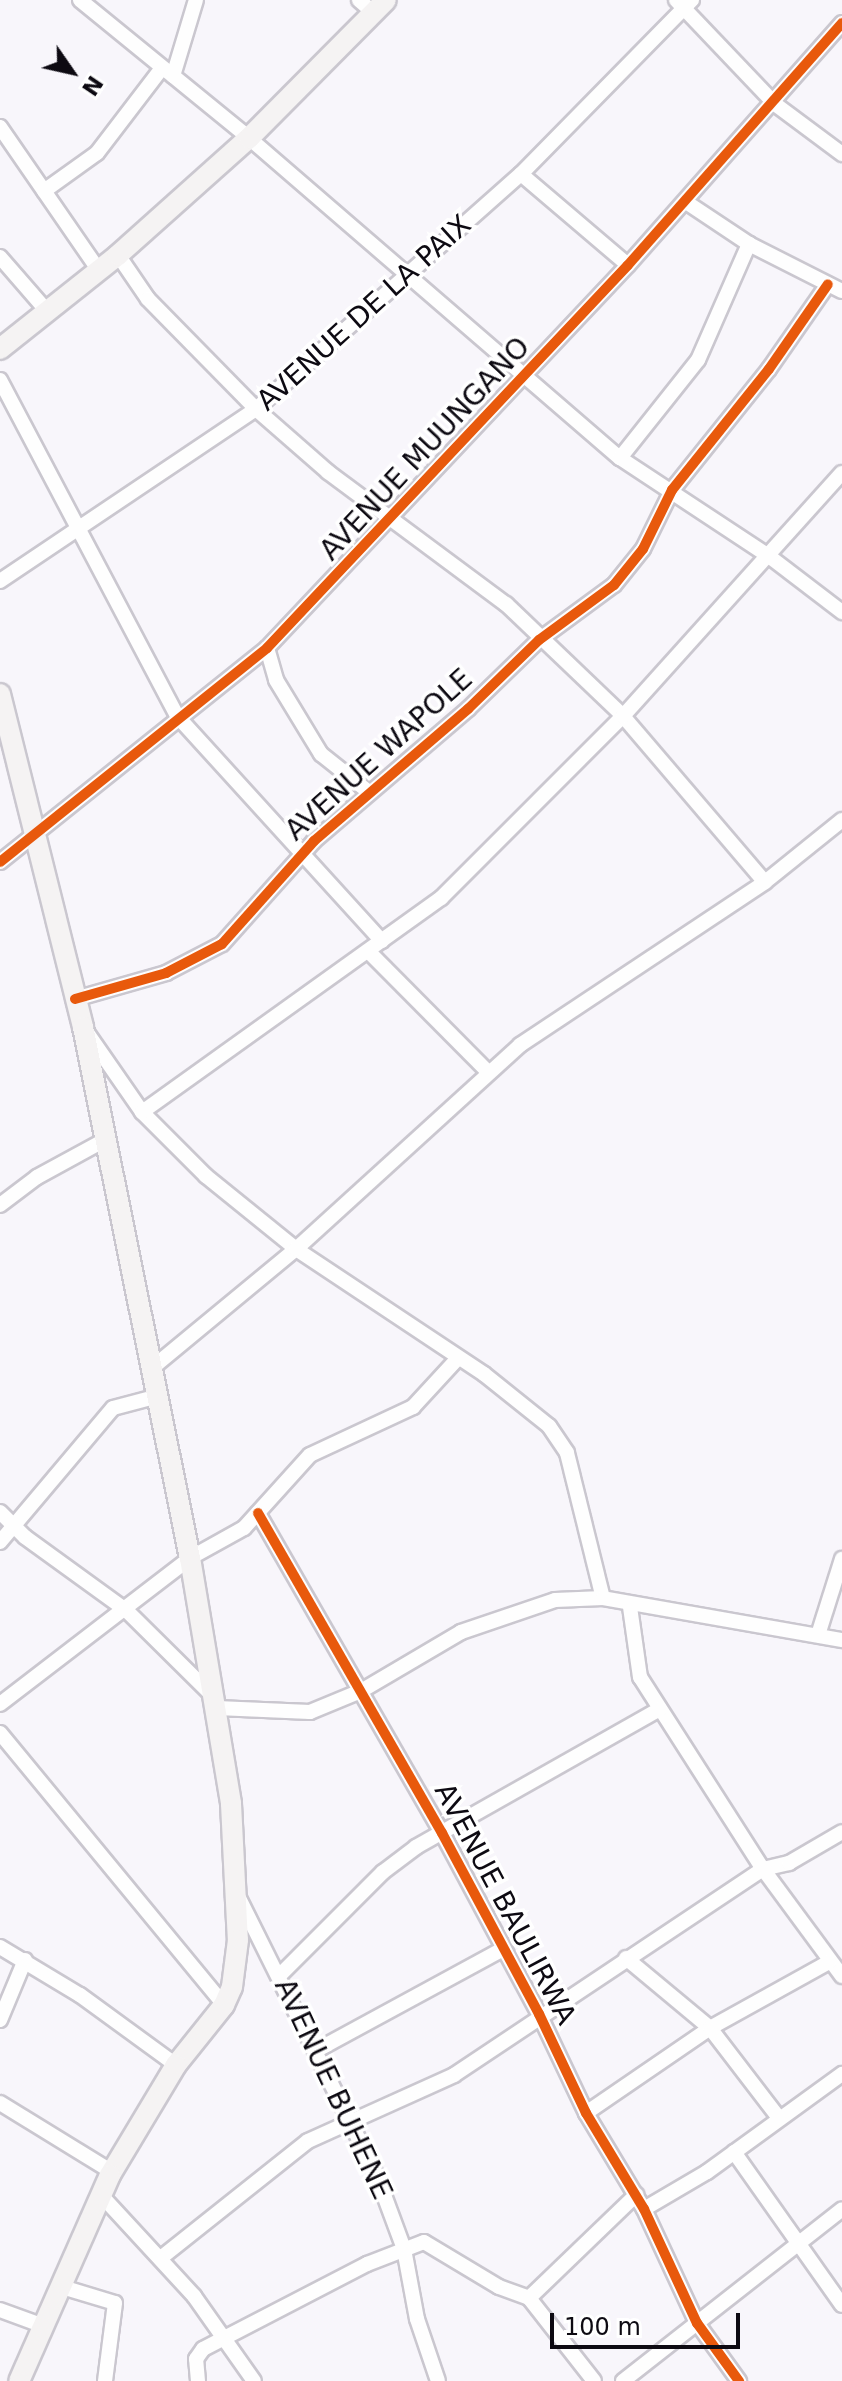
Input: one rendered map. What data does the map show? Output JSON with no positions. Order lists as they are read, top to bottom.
{
  "streets": {
    "street": [
      "AVENUE DE LA PAIX",
      "AVENUE MUUNGANO",
      "AVENUE WAPOLE",
      "AVENUE BAULIRWA",
      "AVENUE BUHENE"
    ]
  },
  "scale_bar": "100 m",
  "north": "bottom right"
}
